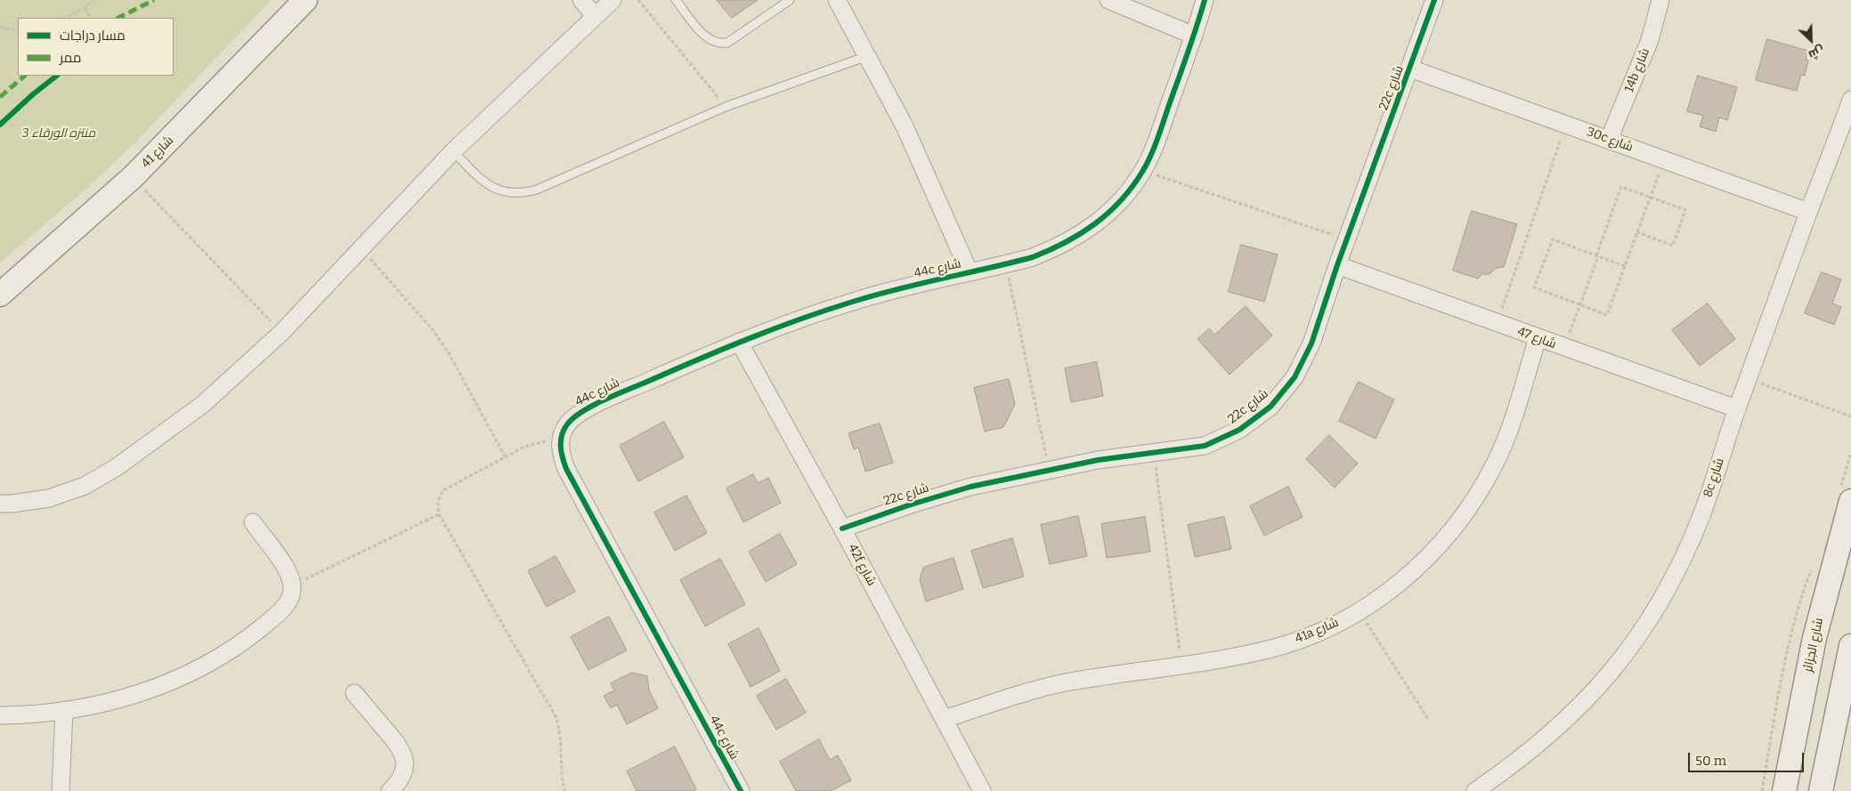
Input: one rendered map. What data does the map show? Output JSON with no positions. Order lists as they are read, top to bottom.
{
  "streets": {
    "main road": ["شارع 41", "شارع الجزائر"],
    "street": [
      "14b شارع",
      "22c شارع",
      "30c شارع",
      "44c شارع",
      "شارع 47",
      "8c شارع",
      "42f شارع",
      "41a شارع"
    ]
  },
  "crossings": [
    ["14b شارع", "30c شارع"],
    ["22c شارع", "30c شارع"],
    ["22c شارع", "شارع 47"],
    ["22c شارع", "42f شارع"],
    ["30c شارع", "8c شارع"],
    ["44c شارع", "42f شارع"],
    ["شارع 47", "8c شارع"],
    ["شارع 47", "41a شارع"],
    ["42f شارع", "41a شارع"]
  ],
  "parks": ["منتزه الورقاء 3"],
  "legend": ["مسار دراجات", "ممر"],
  "scale_bar": "50 m",
  "north": "bottom right"
}
